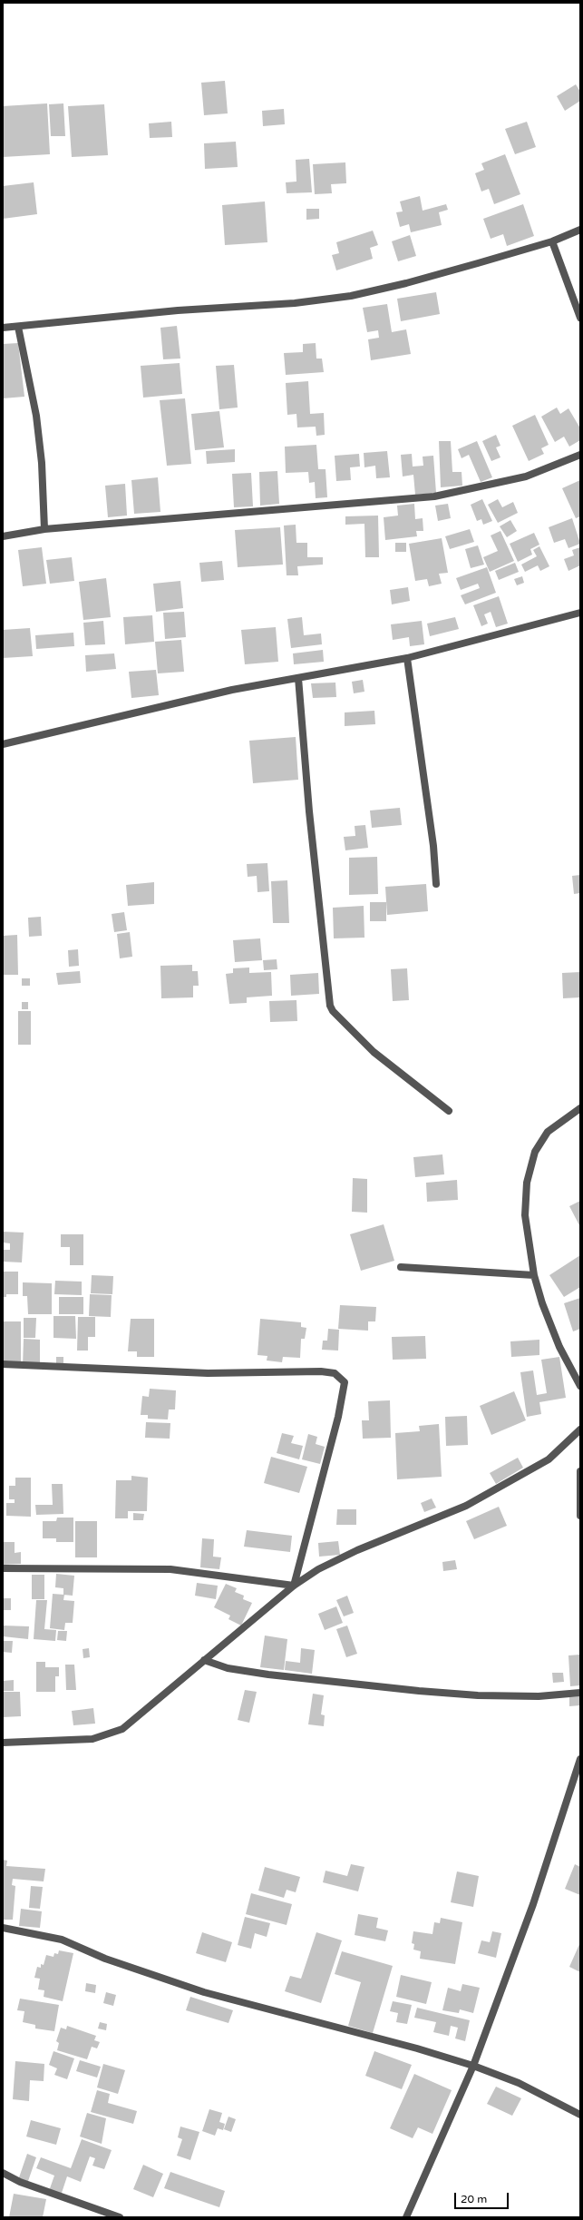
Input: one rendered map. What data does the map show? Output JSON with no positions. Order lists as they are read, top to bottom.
{
  "scale_bar": "20 m"
}
